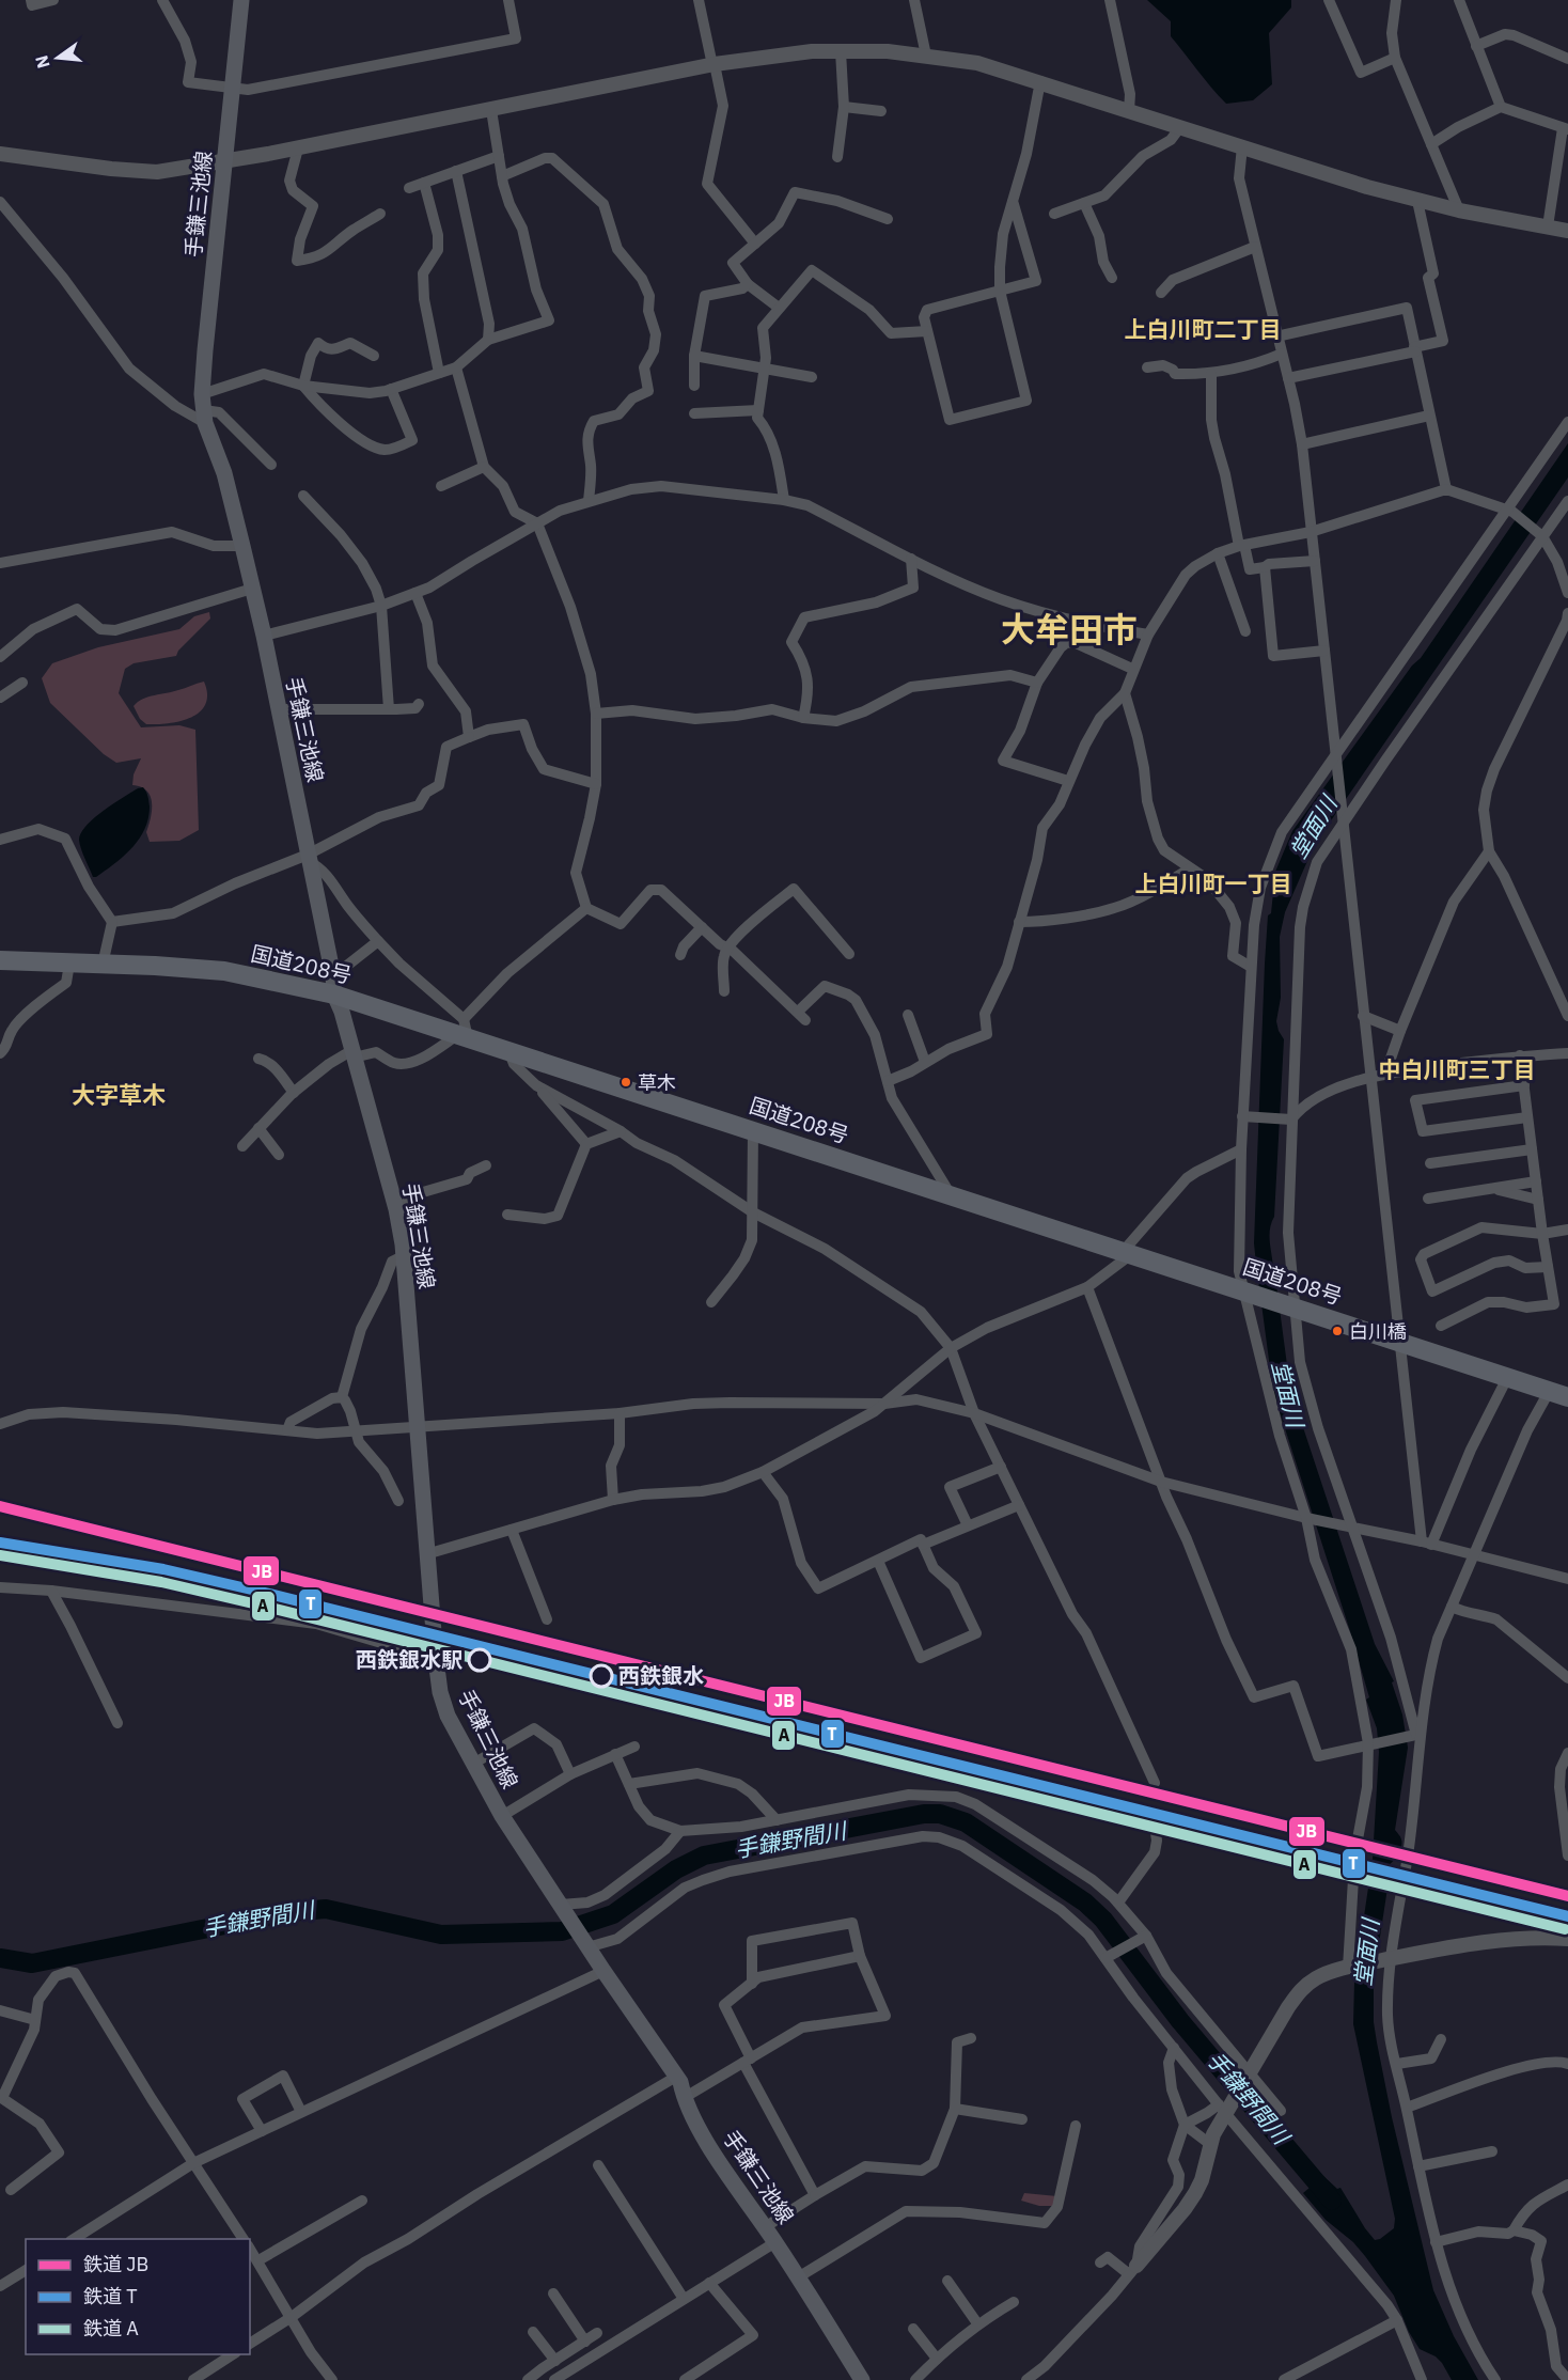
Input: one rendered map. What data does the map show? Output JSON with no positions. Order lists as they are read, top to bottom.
{
  "streets": {
    "highway": ["国道208号"],
    "main road": ["手鎌三池線"]
  },
  "crossings": [
    ["手鎌三池線", "国道208号"]
  ],
  "districts": [
    "上白川町二丁目",
    "大牟田市",
    "上白川町一丁目",
    "中白川町三丁目",
    "大字草木"
  ],
  "water": ["堂面川", "手鎌野間川"],
  "places": [
    "草木",
    "白川橋",
    "西鉄銀水駅",
    "西鉄銀水"
  ],
  "lines": ["rail line JB", "rail line T", "rail line A"],
  "legend": ["鉄道 JB", "鉄道 T", "鉄道 A"],
  "north": "left"
}
